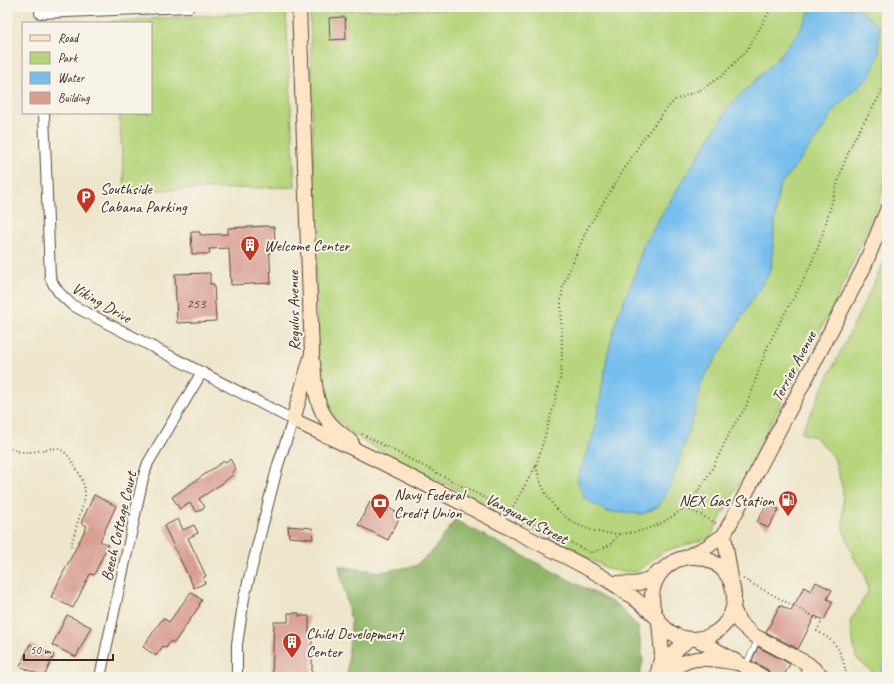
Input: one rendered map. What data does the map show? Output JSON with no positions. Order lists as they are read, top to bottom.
{
  "streets": {
    "street": [
      "Viking Drive",
      "Regulus Avenue",
      "Terrier Avenue",
      "Vanguard Street",
      "Beech Cottage Court"
    ]
  },
  "crossings": [
    ["Viking Drive", "Regulus Avenue"],
    ["Viking Drive", "Vanguard Street"],
    ["Viking Drive", "Beech Cottage Court"],
    ["Regulus Avenue", "Vanguard Street"],
    ["Terrier Avenue", "Vanguard Street"]
  ],
  "places": {
    "parking": ["Southside Cabana Parking"],
    "building": ["Welcome Center", "Child Development Center"],
    "fuel station": ["NEX Gas Station"],
    "bank": ["Navy Federal Credit Union"]
  },
  "house_numbers": ["253"],
  "legend": [
    "Road",
    "Park",
    "Water",
    "Building"
  ],
  "scale_bar": "50 m"
}
